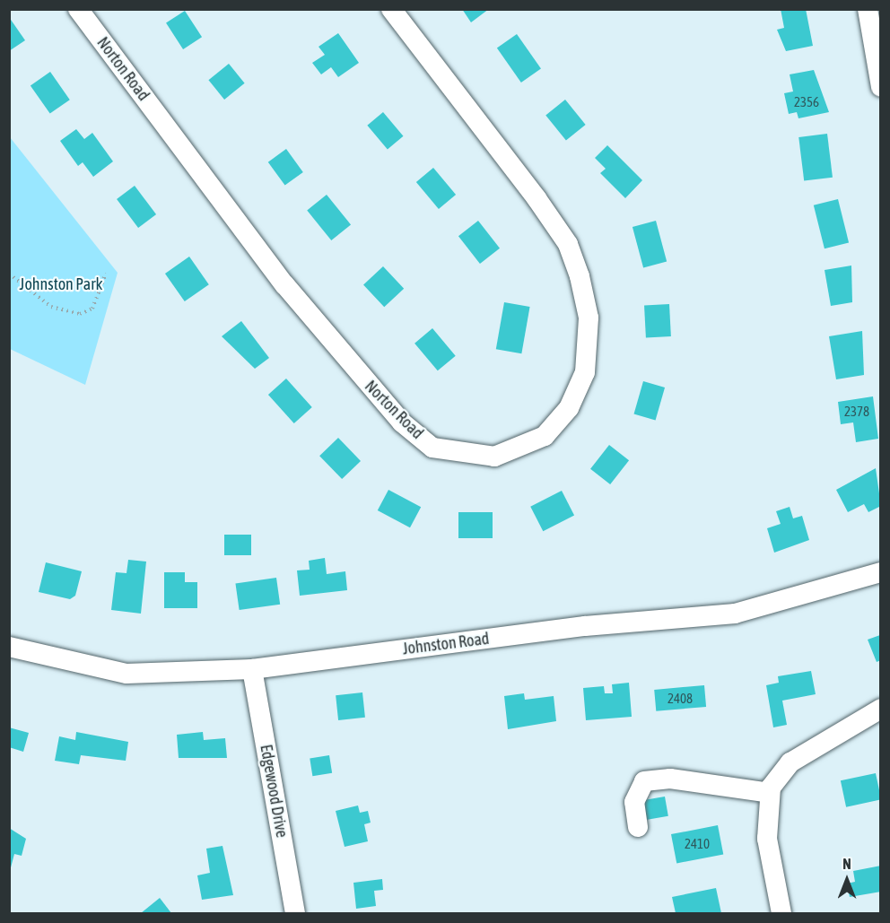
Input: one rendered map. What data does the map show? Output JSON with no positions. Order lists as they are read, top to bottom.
{
  "streets": {
    "street": ["Norton Road", "Johnston Road", "Edgewood Drive"]
  },
  "crossings": [
    ["Johnston Road", "Edgewood Drive"]
  ],
  "parks": ["Johnston Park"],
  "house_numbers": [
    "2356",
    "2378",
    "2408",
    "2410"
  ],
  "north": "top"
}
